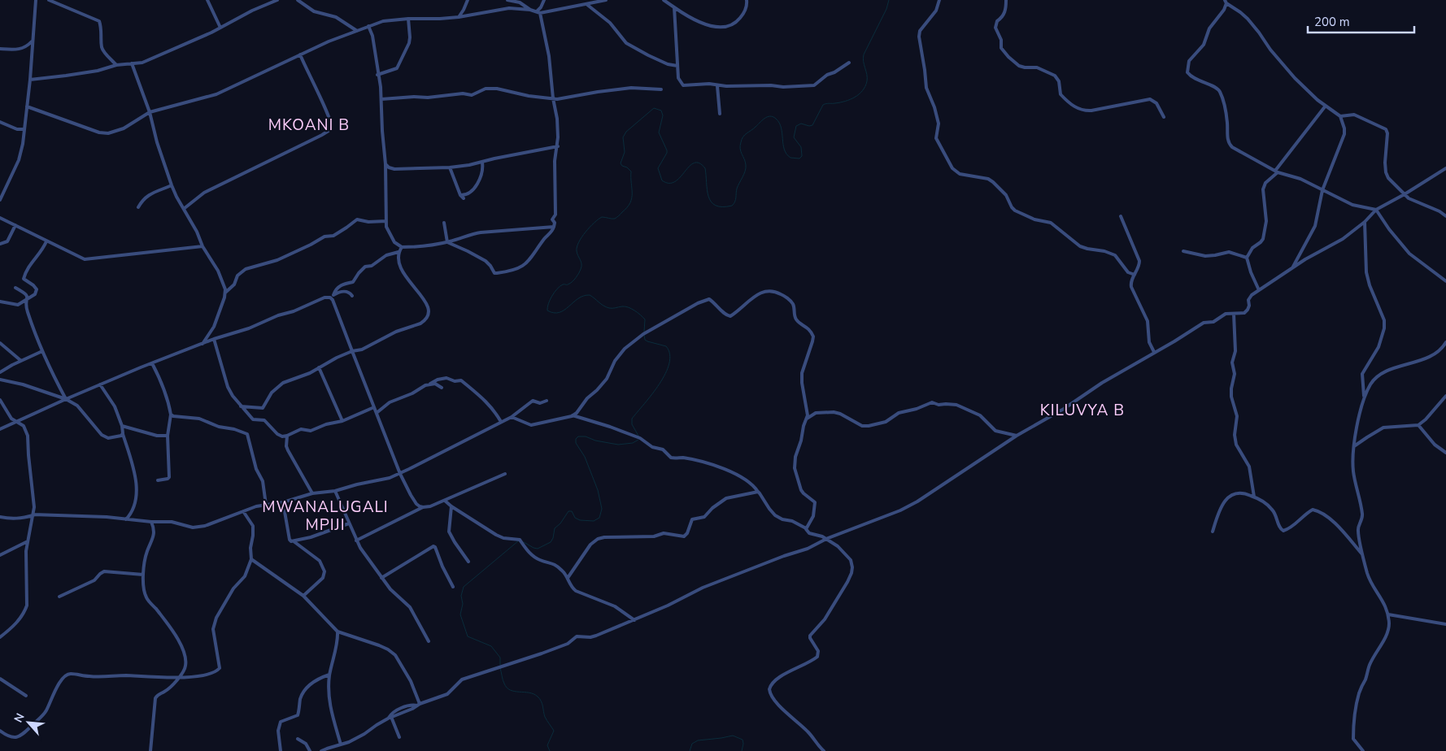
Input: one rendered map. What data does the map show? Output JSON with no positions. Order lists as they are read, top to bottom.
{
  "districts": ["MKOANI B", "KILUVYA B", "MWANALUGALI MPIJI"],
  "scale_bar": "200 m",
  "north": "top left"
}
